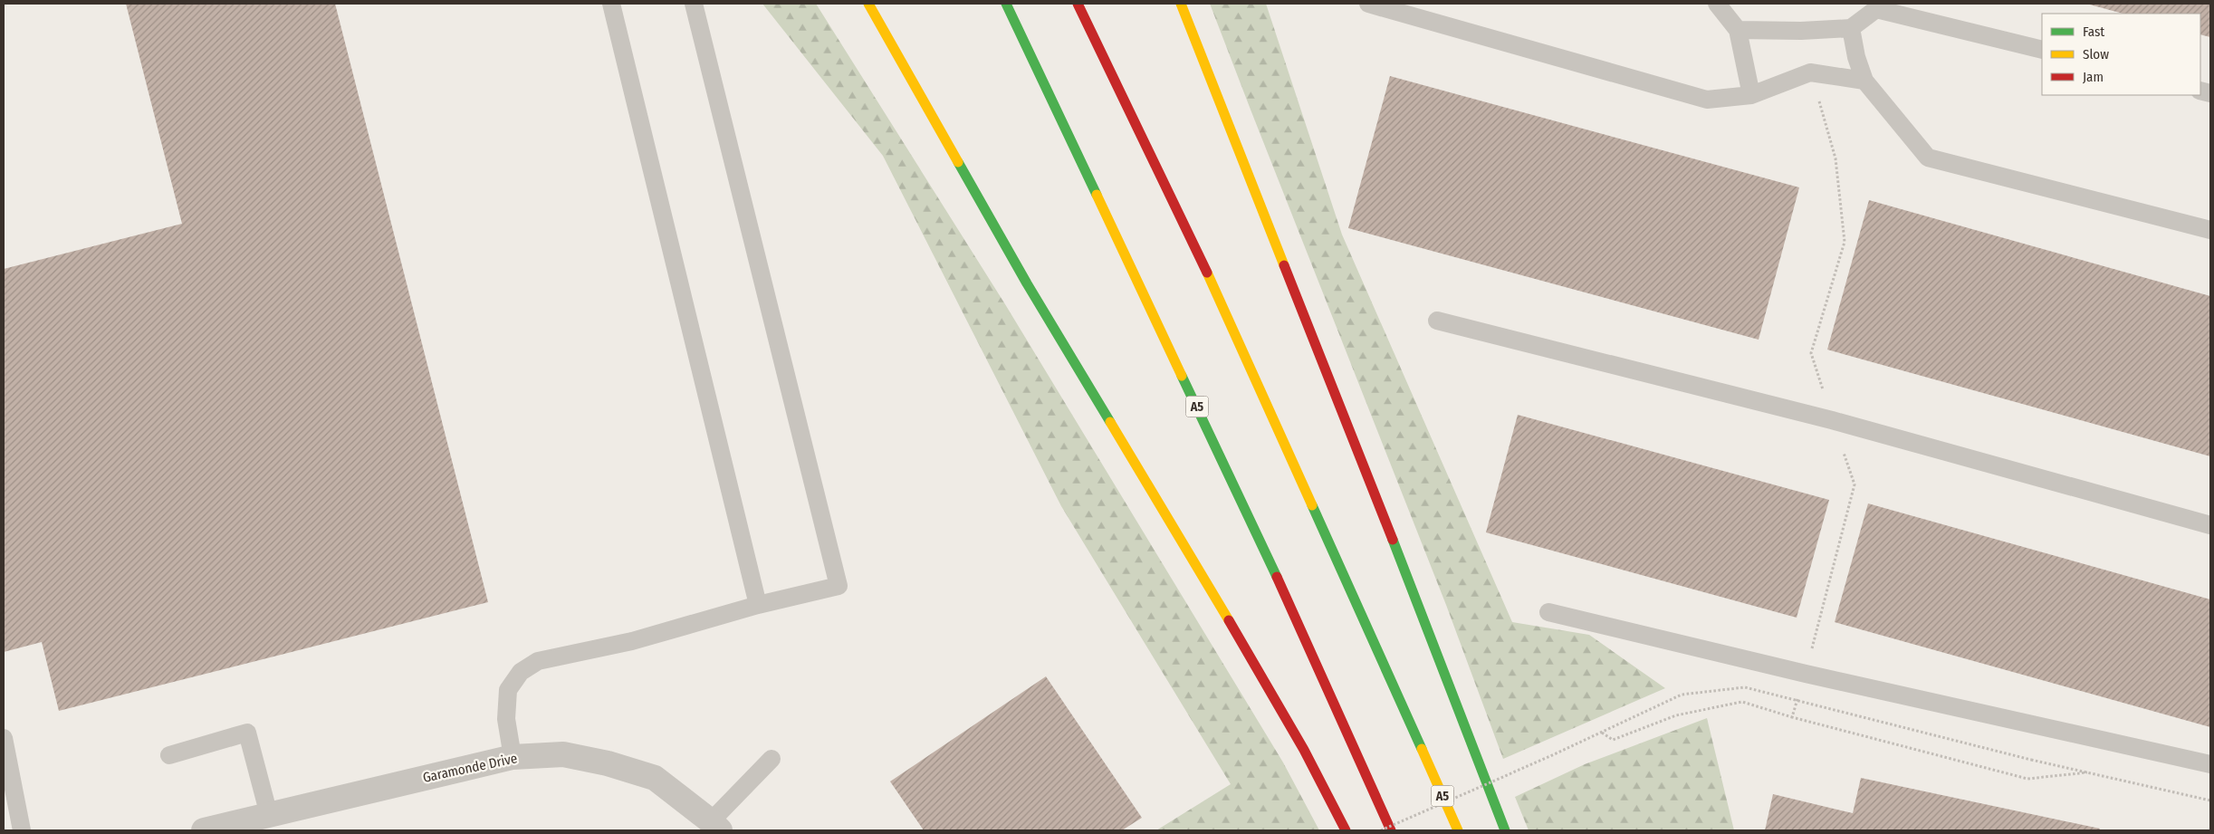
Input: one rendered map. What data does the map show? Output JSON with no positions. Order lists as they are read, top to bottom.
{
  "streets": {
    "highway": ["A5"],
    "street": ["Garamonde Drive"]
  },
  "legend": ["Fast", "Slow", "Jam"]
}
